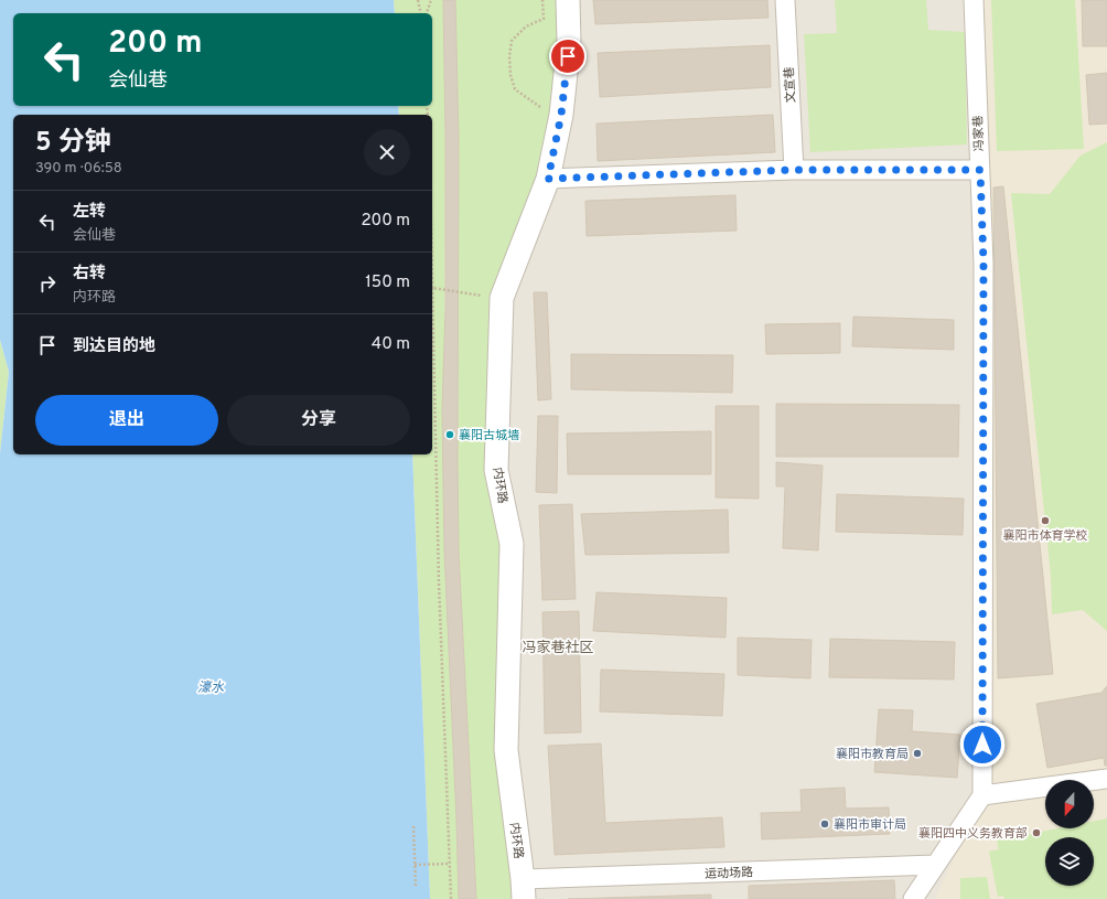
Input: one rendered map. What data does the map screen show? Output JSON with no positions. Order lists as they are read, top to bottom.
{
  "streets": {
    "street": [
      "文宣巷",
      "冯家巷",
      "内环路",
      "运动场路"
    ]
  },
  "crossings": [
    ["内环路", "运动场路"]
  ],
  "districts": ["冯家巷社区"],
  "water": ["濠水"],
  "places": [
    "襄阳古城墙",
    "襄阳市体育学校",
    "襄阳市教育局",
    "襄阳市审计局",
    "襄阳四中义务教育部"
  ],
  "north": "bottom",
  "page": {
    "turn": ["200 m", "会仙巷"],
    "heading": ["5 分钟", "390 m · 06:58"],
    "list": [
      {
        "name": "左转",
        "note": "会仙巷",
        "value": "200 m"
      },
      {
        "name": "右转",
        "note": "内环路",
        "value": "150 m"
      },
      {
        "name": "到达目的地",
        "value": "40 m"
      }
    ],
    "buttons": ["退出", "分享"]
  }
}
